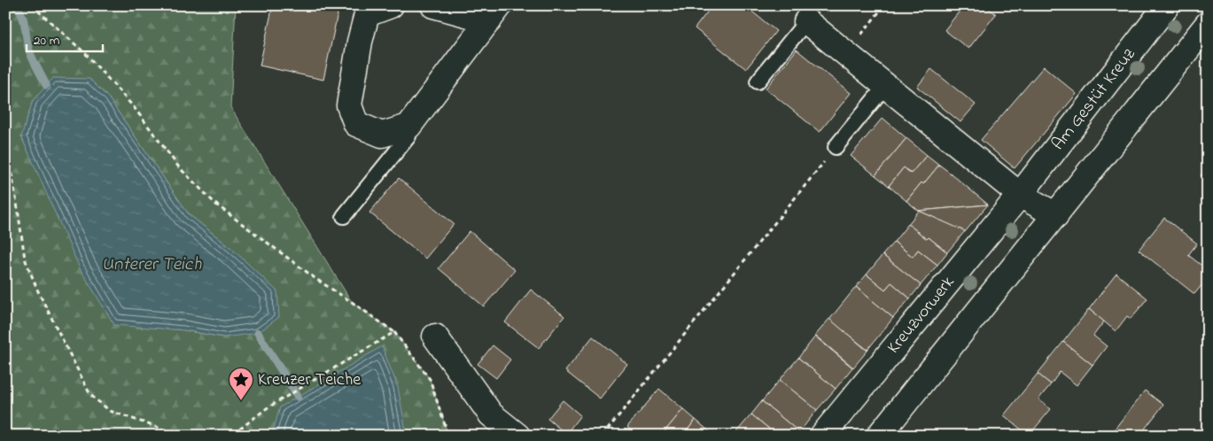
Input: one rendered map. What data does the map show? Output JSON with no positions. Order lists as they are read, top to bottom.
{
  "streets": {
    "street": ["Am Gestüt Kreuz", "Kreuzvorwerk"]
  },
  "crossings": [
    ["Am Gestüt Kreuz", "Kreuzvorwerk"]
  ],
  "water": ["Unterer Teich"],
  "places": {
    "place": ["Kreuzer Teiche"]
  },
  "scale_bar": "20 m"
}
